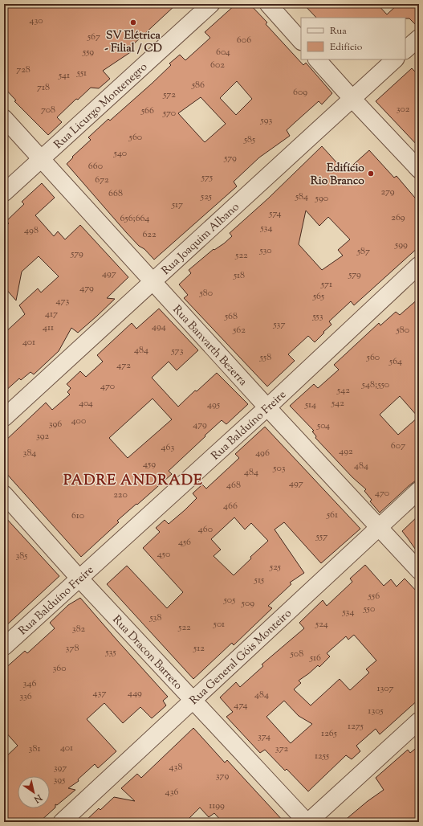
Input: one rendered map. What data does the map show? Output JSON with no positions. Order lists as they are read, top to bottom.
{
  "streets": {
    "street": [
      "Rua Licurgo Montenegro",
      "Rua Joaquim Albano",
      "Rua Banvarth Bezerra",
      "Rua Balduíno Freire",
      "Rua Dracon Barreto",
      "Rua General Góis Monteiro"
    ]
  },
  "crossings": [
    ["Rua Licurgo Montenegro", "Rua Banvarth Bezerra"],
    ["Rua Joaquim Albano", "Rua Banvarth Bezerra"],
    ["Rua Banvarth Bezerra", "Rua Balduíno Freire"],
    ["Rua Banvarth Bezerra", "Rua General Góis Monteiro"],
    ["Rua Balduíno Freire", "Rua Dracon Barreto"],
    ["Rua Dracon Barreto", "Rua General Góis Monteiro"]
  ],
  "districts": ["PADRE ANDRADE"],
  "places": ["SV Elétrica - Filial / CD", "Edifício Rio Branco"],
  "house_numbers": [
    "430",
    "567",
    "606",
    "559",
    "604",
    "602",
    "728",
    "551",
    "541",
    "586",
    "718",
    "609",
    "572",
    "302",
    "708",
    "566",
    "570",
    "593",
    "560",
    "585",
    "540",
    "579",
    "660",
    "575",
    "672",
    "279",
    "668",
    "525",
    "584",
    "590",
    "517",
    "574",
    "269",
    "656;664",
    "534",
    "498",
    "622",
    "599",
    "530",
    "587",
    "579",
    "522",
    "497",
    "579",
    "518",
    "571",
    "479",
    "580",
    "565",
    "473",
    "417",
    "568",
    "553",
    "537",
    "494",
    "411",
    "562",
    "580",
    "401",
    "484",
    "573",
    "558",
    "560",
    "564",
    "472",
    "548;550",
    "470",
    "542",
    "404",
    "542",
    "495",
    "514",
    "400",
    "396",
    "479",
    "504",
    "392",
    "607",
    "463",
    "492",
    "384",
    "496",
    "459",
    "484",
    "503",
    "484",
    "497",
    "468",
    "470",
    "220",
    "466",
    "561",
    "610",
    "460",
    "557",
    "456",
    "450",
    "385",
    "525",
    "515",
    "556",
    "505",
    "509",
    "550",
    "534",
    "538",
    "501",
    "524",
    "522",
    "382",
    "378",
    "512",
    "535",
    "508",
    "516",
    "360",
    "346",
    "1307",
    "437",
    "449",
    "484",
    "336",
    "474",
    "1305",
    "1275",
    "1265",
    "374",
    "401",
    "381",
    "372",
    "1255",
    "438",
    "397",
    "379",
    "395",
    "436",
    "1199"
  ],
  "legend": ["Rua", "Edifício"],
  "north": "bottom right"
}
